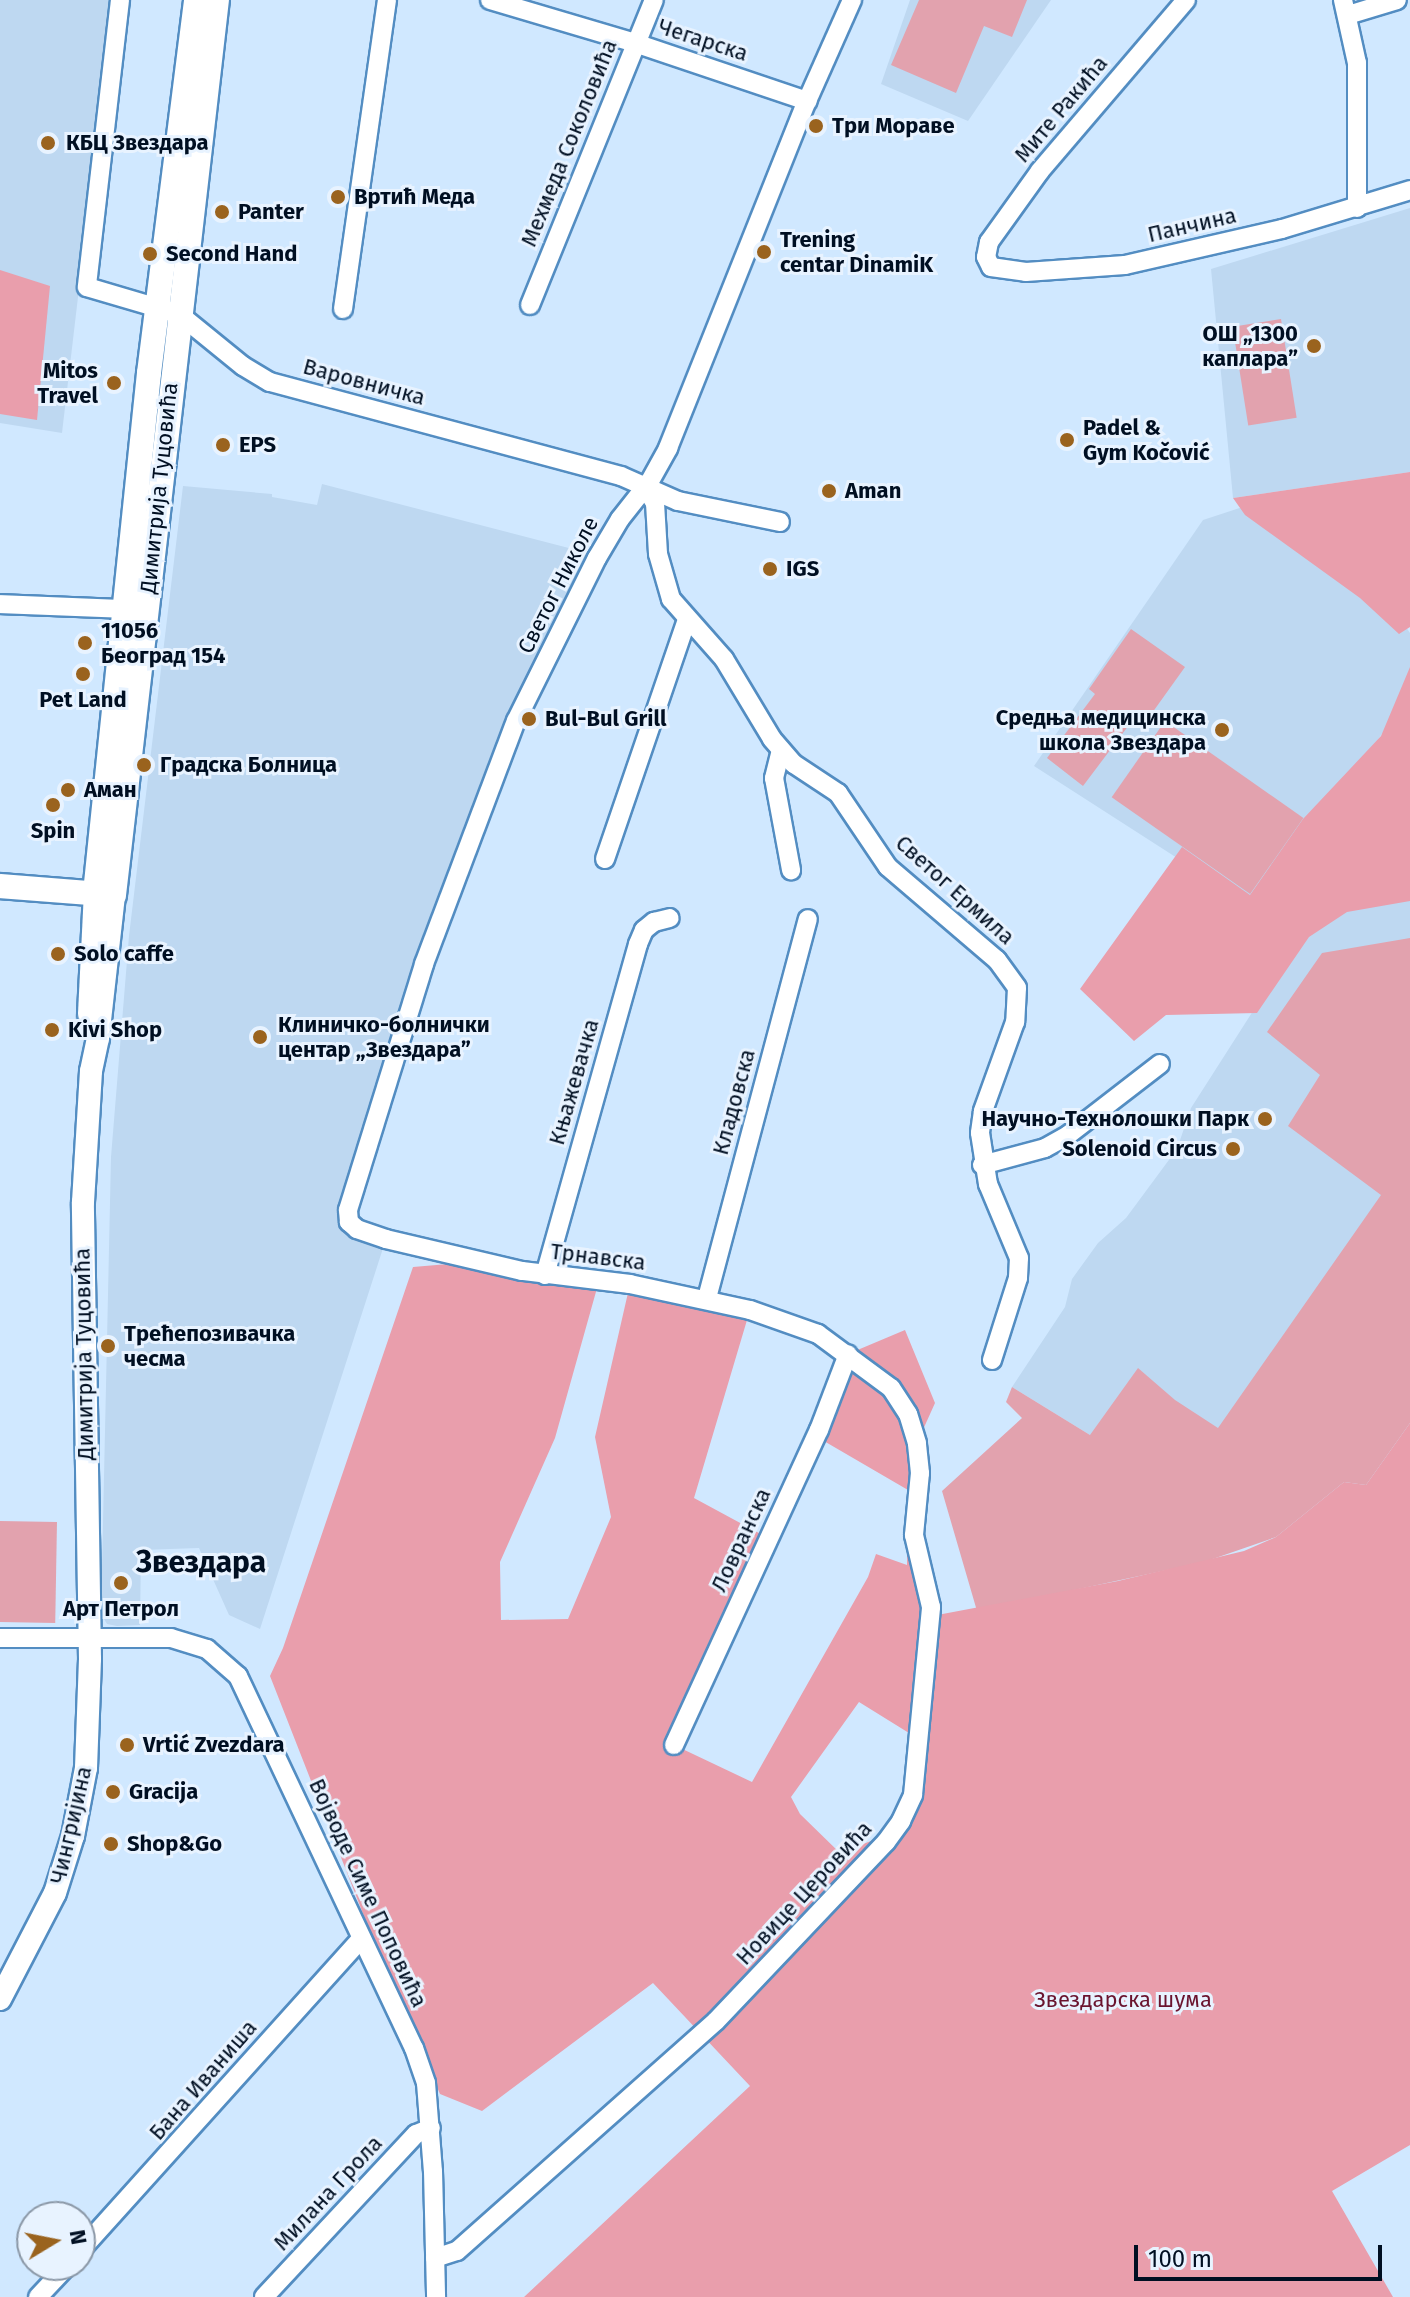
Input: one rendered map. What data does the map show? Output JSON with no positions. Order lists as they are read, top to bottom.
{
  "streets": {
    "main road": ["Димитрија Туцовића"],
    "street": [
      "Чегарска",
      "Мите Ракића",
      "Мехмеда Соколовића",
      "Панчина",
      "Варовничка",
      "Светог Николе",
      "Светог Ермила",
      "Књажевачка",
      "Кладовска",
      "Трнавска",
      "Ловранска",
      "Чингријина",
      "Војводе Симе Поповића",
      "Новице Церовића",
      "Бана Иваниша",
      "Милана Грола"
    ]
  },
  "crossings": [
    ["Чегарска", "Мехмеда Соколовића"],
    ["Чегарска", "Светог Николе"],
    ["Мите Ракића", "Панчина"],
    ["Варовничка", "Димитрија Туцовића"],
    ["Варовничка", "Светог Николе"],
    ["Варовничка", "Светог Ермила"],
    ["Димитрија Туцовића", "Чингријина"],
    ["Димитрија Туцовића", "Војводе Симе Поповића"],
    ["Светог Николе", "Светог Ермила"],
    ["Светог Николе", "Трнавска"],
    ["Књажевачка", "Трнавска"],
    ["Кладовска", "Трнавска"],
    ["Трнавска", "Ловранска"],
    ["Трнавска", "Новице Церовића"],
    ["Ловранска", "Новице Церовића"],
    ["Чингријина", "Војводе Симе Поповића"],
    ["Војводе Симе Поповића", "Новице Церовића"],
    ["Војводе Симе Поповића", "Бана Иваниша"],
    ["Војводе Симе Поповића", "Милана Грола"]
  ],
  "districts": ["Звездара"],
  "parks": ["Звездарска шума"],
  "places": [
    "Три Мораве",
    "КБЦ Звездара",
    "Вртић Меда",
    "Panter",
    "Trening centar DinamiK",
    "Second Hand",
    "ОШ „1300 каплара”",
    "Mitos Travel",
    "Padel & Gym Kočović",
    "EPS",
    "Aman",
    "IGS",
    "11056 Београд 154",
    "Pet Land",
    "Bul-Bul Grill",
    "Средња медицинска школа Звездара",
    "Градска Болница",
    "Аман",
    "Spin",
    "Solo caffe",
    "Kivi Shop",
    "Клиничко-болнички центар „Звездара”",
    "Научно-Технолошки Парк",
    "Solenoid Circus",
    "Трећепозивачка чесма",
    "Арт Петрол",
    "Vrtić Zvezdara",
    "Gracija",
    "Shop&Go"
  ],
  "scale_bar": "100 m",
  "north": "right"
}
